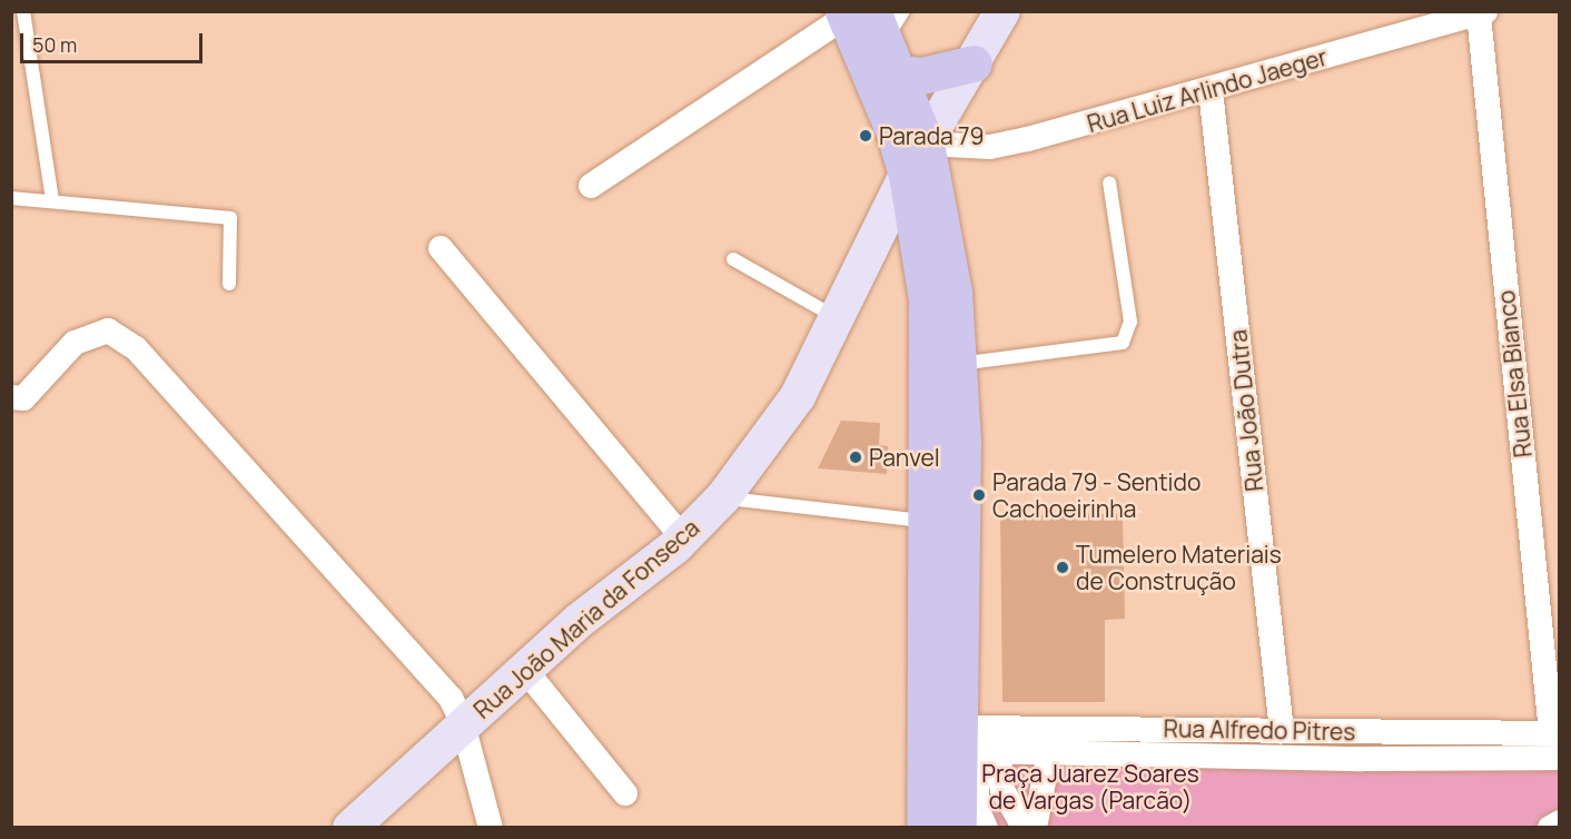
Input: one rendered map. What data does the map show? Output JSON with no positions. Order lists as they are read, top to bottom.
{
  "streets": {
    "main road": ["Rua João Maria da Fonseca"],
    "street": [
      "Rua Luiz Arlindo Jaeger",
      "Rua Elsa Bianco",
      "Rua João Dutra",
      "Rua Alfredo Pitres"
    ]
  },
  "crossings": [
    ["Rua Luiz Arlindo Jaeger", "Rua Elsa Bianco"],
    ["Rua Luiz Arlindo Jaeger", "Rua João Dutra"],
    ["Rua Luiz Arlindo Jaeger", "Rua João Maria da Fonseca"],
    ["Rua Elsa Bianco", "Rua Alfredo Pitres"],
    ["Rua João Dutra", "Rua Alfredo Pitres"]
  ],
  "parks": ["Praça Juarez Soares de Vargas (Parcão)"],
  "places": [
    "Parada 79",
    "Panvel",
    "Parada 79 - Sentido Cachoeirinha",
    "Tumelero Materiais de Construção"
  ],
  "scale_bar": "50 m"
}
